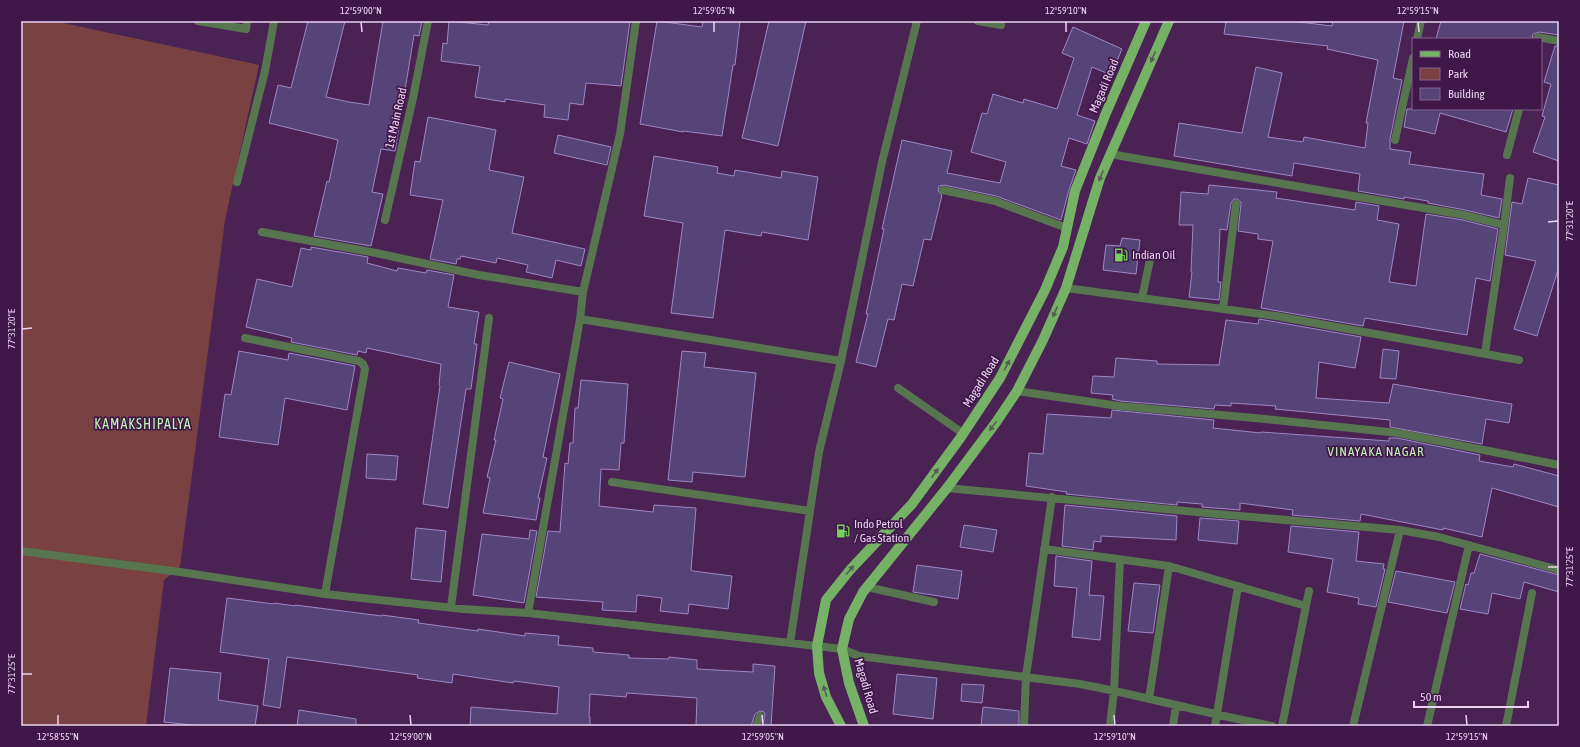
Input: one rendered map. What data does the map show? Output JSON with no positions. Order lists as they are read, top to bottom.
{
  "streets": {
    "main road": ["Magadi Road"],
    "street": ["1st Main Road"]
  },
  "districts": ["KAMAKSHIPALYA", "VINAYAKA NAGAR"],
  "places": {
    "fuel station": ["Indian Oil", "Indo Petrol / Gas Station"]
  },
  "legend": ["Road", "Park", "Building"],
  "scale_bar": "50 m",
  "coordinates": [
    "12°59'00\"N",
    "12°59'05\"N",
    "12°59'10\"N",
    "12°59'15\"N",
    "77°31'20\"E",
    "77°31'25\"E",
    "12°58'55\"N"
  ]
}
